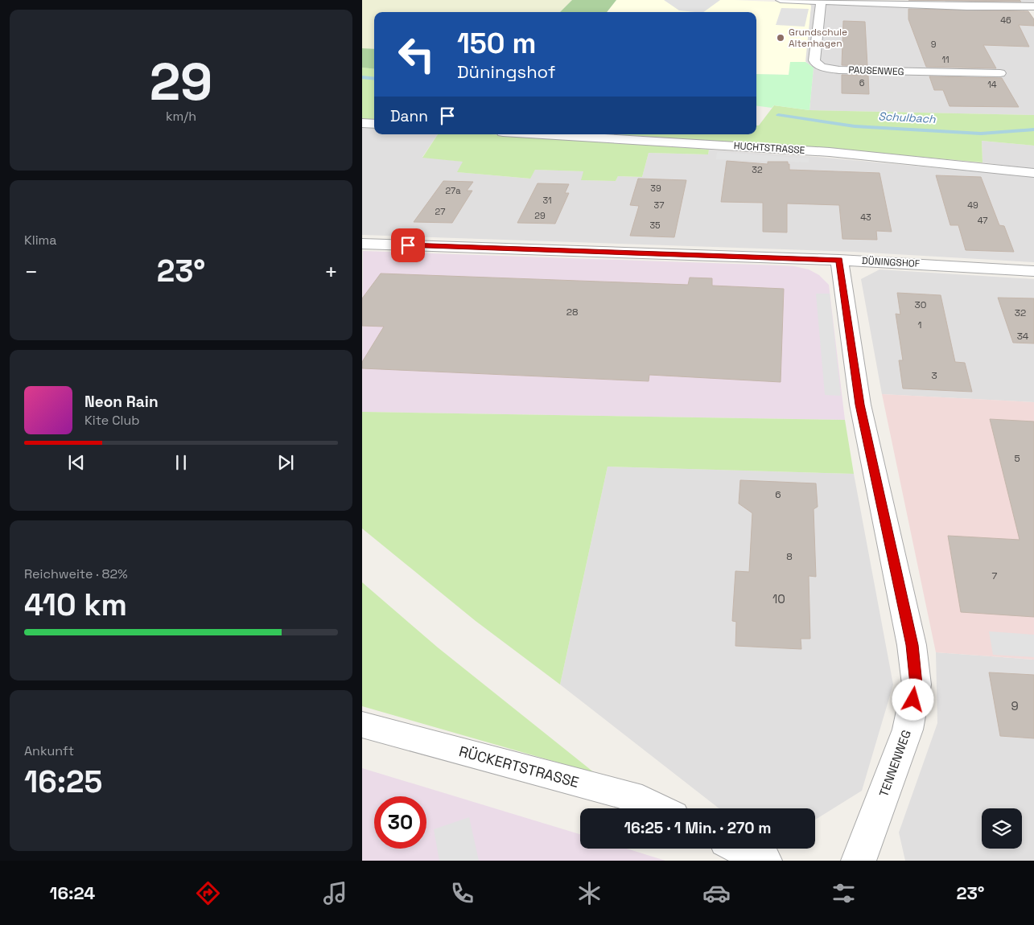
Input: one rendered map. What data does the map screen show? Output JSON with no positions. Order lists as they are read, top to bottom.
{
  "streets": {
    "street": [
      "PAUSENWEG",
      "HUCHTSTRASSE",
      "DÜNINGSHOF",
      "TENNENWEG",
      "RÜCKERTSTRASSE"
    ]
  },
  "crossings": [
    ["DÜNINGSHOF", "TENNENWEG"]
  ],
  "water": ["Schulbach"],
  "places": ["Grundschule Altenhagen"],
  "house_numbers": [
    "46",
    "9",
    "11",
    "6",
    "14",
    "32",
    "39",
    "27a",
    "31",
    "37",
    "49",
    "27",
    "29",
    "43",
    "47",
    "35",
    "30",
    "28",
    "32",
    "1",
    "34",
    "3",
    "5",
    "6",
    "8",
    "7",
    "10",
    "9"
  ],
  "page": {
    "tile": [
      ["29", "km/h"],
      "Klima",
      ["Reichweite · 82%", "410 km"],
      ["Ankunft", "16:25"]
    ],
    "turn": ["150 m", "Düningshof"],
    "then": "Dann",
    "heat": ["−", "23°", "+"],
    "song": ["Neon Rain", "Kite Club"],
    "limit": "30",
    "trip": "16:25 · 1 Min. · 270 m",
    "tabs": ["16:24", "23°"]
  }
}
